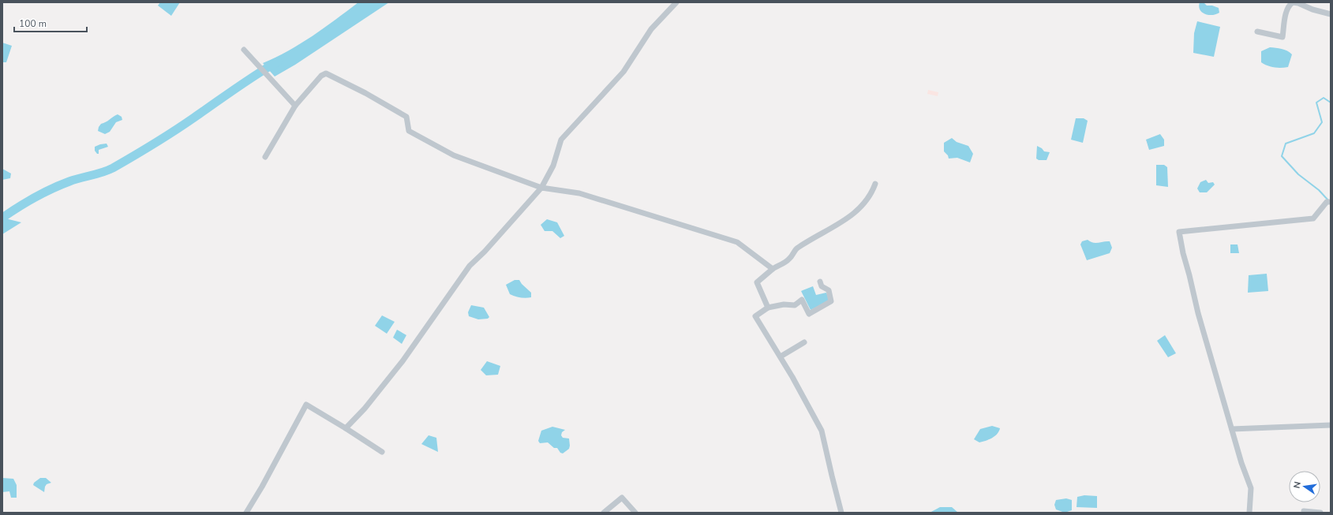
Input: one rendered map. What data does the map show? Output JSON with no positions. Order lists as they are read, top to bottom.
{
  "scale_bar": "100 m",
  "north": "left"
}
